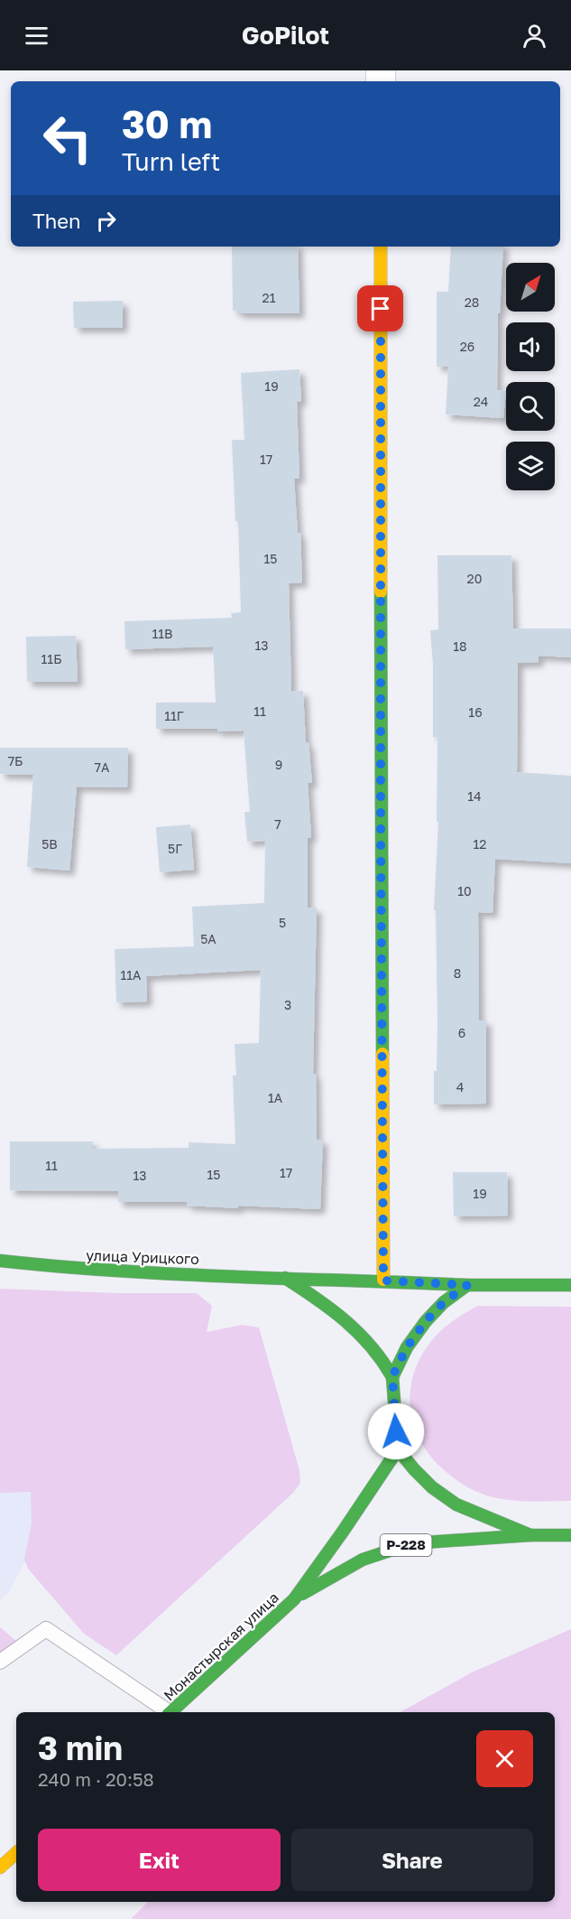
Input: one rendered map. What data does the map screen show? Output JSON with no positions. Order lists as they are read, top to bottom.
{
  "streets": {
    "main road": ["улица Урицкого", "Р-228", "Монастырская улица"]
  },
  "crossings": [
    ["Р-228", "Монастырская улица"]
  ],
  "house_numbers": [
    "21",
    "28",
    "26",
    "19",
    "24",
    "17",
    "15",
    "20",
    "11В",
    "13",
    "18",
    "11Б",
    "11",
    "16",
    "11Г",
    "7Б",
    "9",
    "7А",
    "14",
    "7",
    "5В",
    "12",
    "5Г",
    "10",
    "5",
    "5А",
    "8",
    "11А",
    "3",
    "6",
    "4",
    "1А",
    "11",
    "17",
    "15",
    "13",
    "19"
  ],
  "north": "top right",
  "page": {
    "header": "GoPilot",
    "turn": ["30 m", "Turn left"],
    "then": "Then",
    "heading": ["3 min", "240 m · 20:58"],
    "buttons": ["Exit", "Share"]
  }
}
